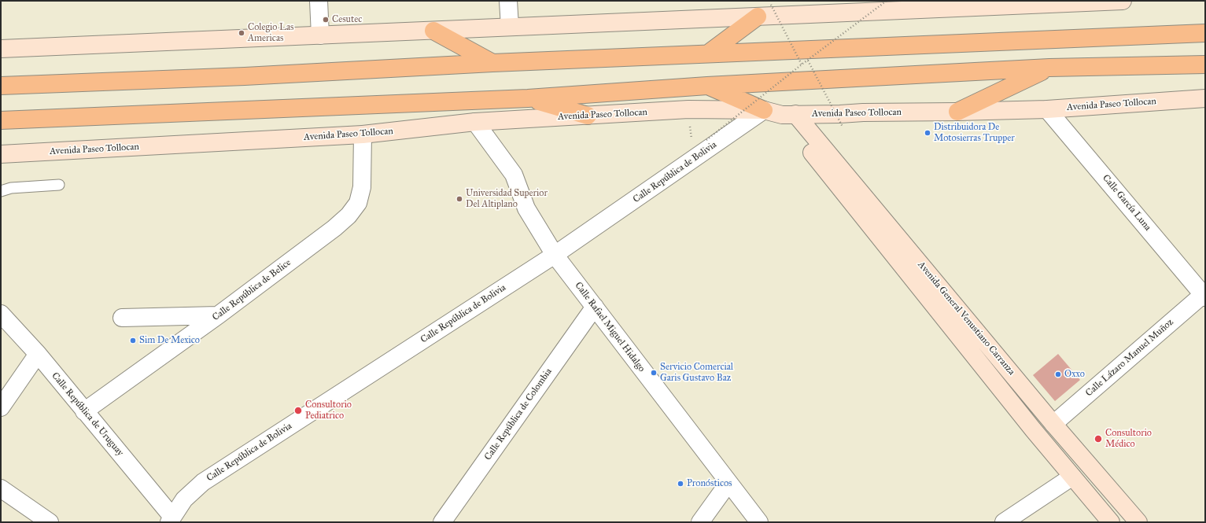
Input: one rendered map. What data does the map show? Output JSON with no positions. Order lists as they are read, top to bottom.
{
  "streets": {
    "main road": ["Avenida Paseo Tollocan", "Avenida General Venustiano Carranza"],
    "street": [
      "Calle República de Bolivia",
      "Calle García Luna",
      "Calle República de Belice",
      "Calle Rafael Miguel Hidalgo",
      "Calle Lázaro Manuel Muñoz",
      "Calle República de Uruguay",
      "Calle República de Colombia"
    ]
  },
  "crossings": [
    ["Avenida Paseo Tollocan", "Calle República de Bolivia"],
    ["Avenida Paseo Tollocan", "Calle García Luna"],
    ["Avenida Paseo Tollocan", "Calle República de Belice"],
    ["Avenida Paseo Tollocan", "Avenida General Venustiano Carranza"],
    ["Avenida Paseo Tollocan", "Calle Rafael Miguel Hidalgo"],
    ["Calle República de Bolivia", "Calle Rafael Miguel Hidalgo"],
    ["Calle República de Bolivia", "Calle República de Uruguay"],
    ["Calle García Luna", "Calle Lázaro Manuel Muñoz"],
    ["Calle República de Belice", "Calle República de Uruguay"],
    ["Avenida General Venustiano Carranza", "Calle Lázaro Manuel Muñoz"],
    ["Calle Rafael Miguel Hidalgo", "Calle República de Colombia"]
  ],
  "places": [
    "Cesutec",
    "Colegio Las Americas",
    "Distribuidora De Motosierras Trupper",
    "Universidad Superior Del Altiplano",
    "Sim De Mexico",
    "Servicio Comercial Garis Gustavo Baz",
    "Oxxo",
    "Consultorio Pediatrico",
    "Consultorio Médico",
    "Pronósticos"
  ]
}
